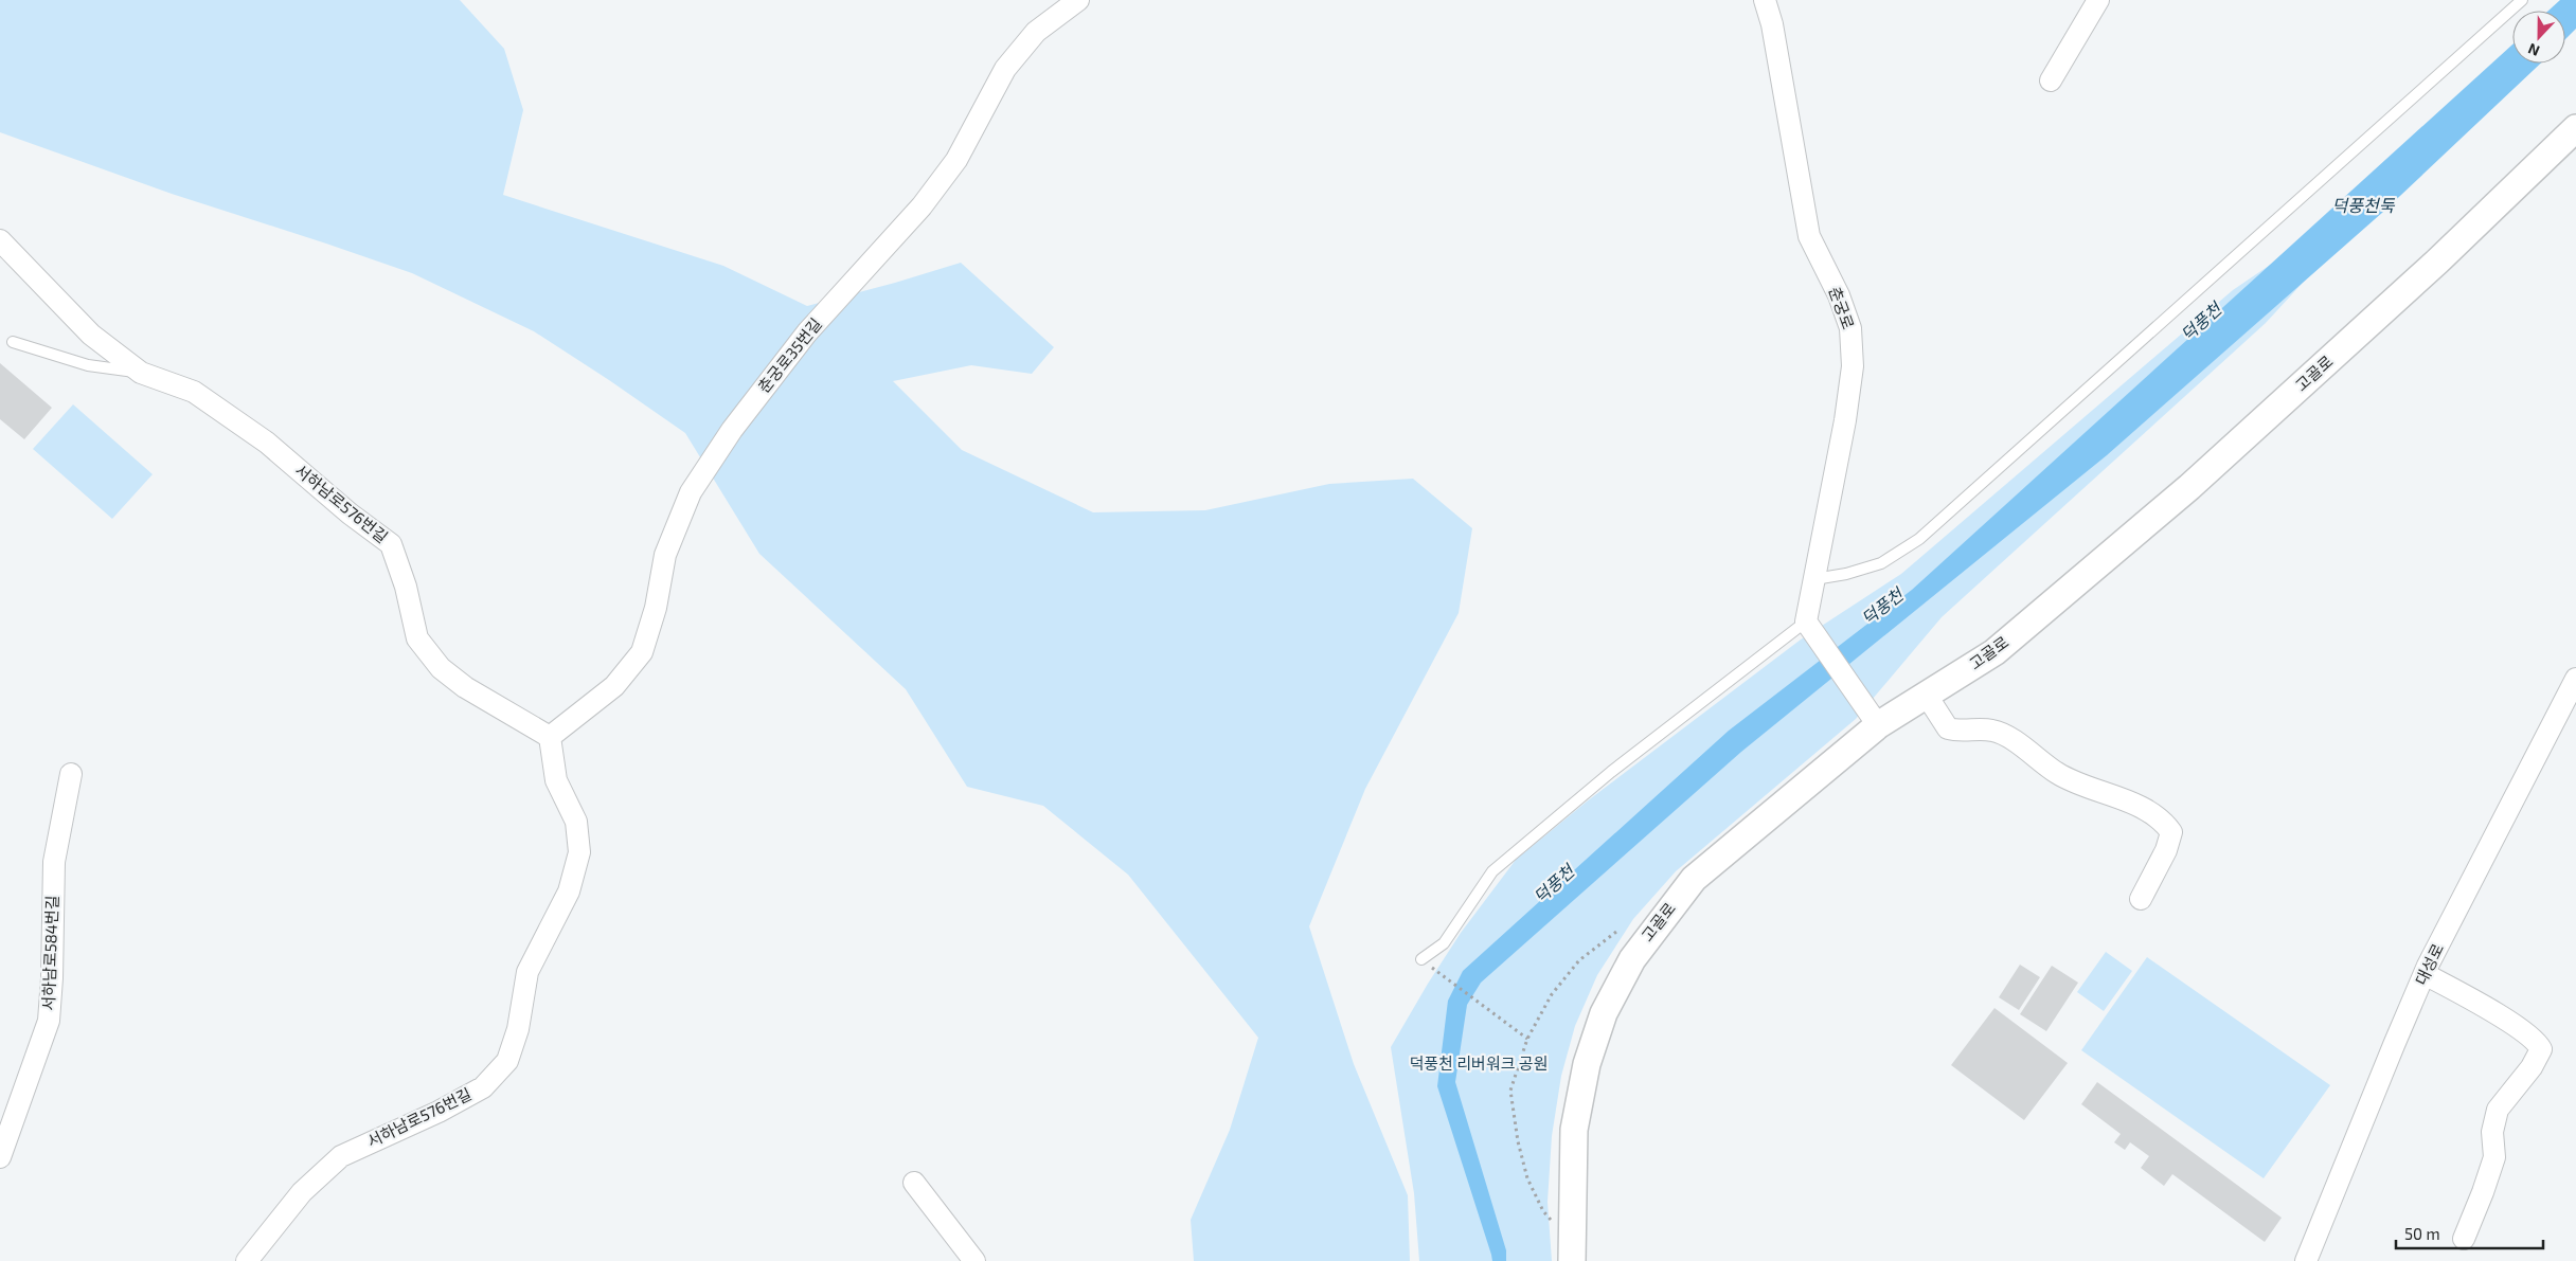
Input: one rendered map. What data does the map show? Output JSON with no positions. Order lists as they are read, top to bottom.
{
  "streets": {
    "street": [
      "춘궁로",
      "춘궁로35번길",
      "고골로",
      "서하남로576번길",
      "서하남로584번길",
      "대성로"
    ]
  },
  "crossings": [
    ["춘궁로35번길", "서하남로576번길"]
  ],
  "water": ["덕풍천둑", "덕풍천"],
  "parks": ["덕풍천 리버워크 공원"],
  "scale_bar": "50 m",
  "north": "bottom"
}
